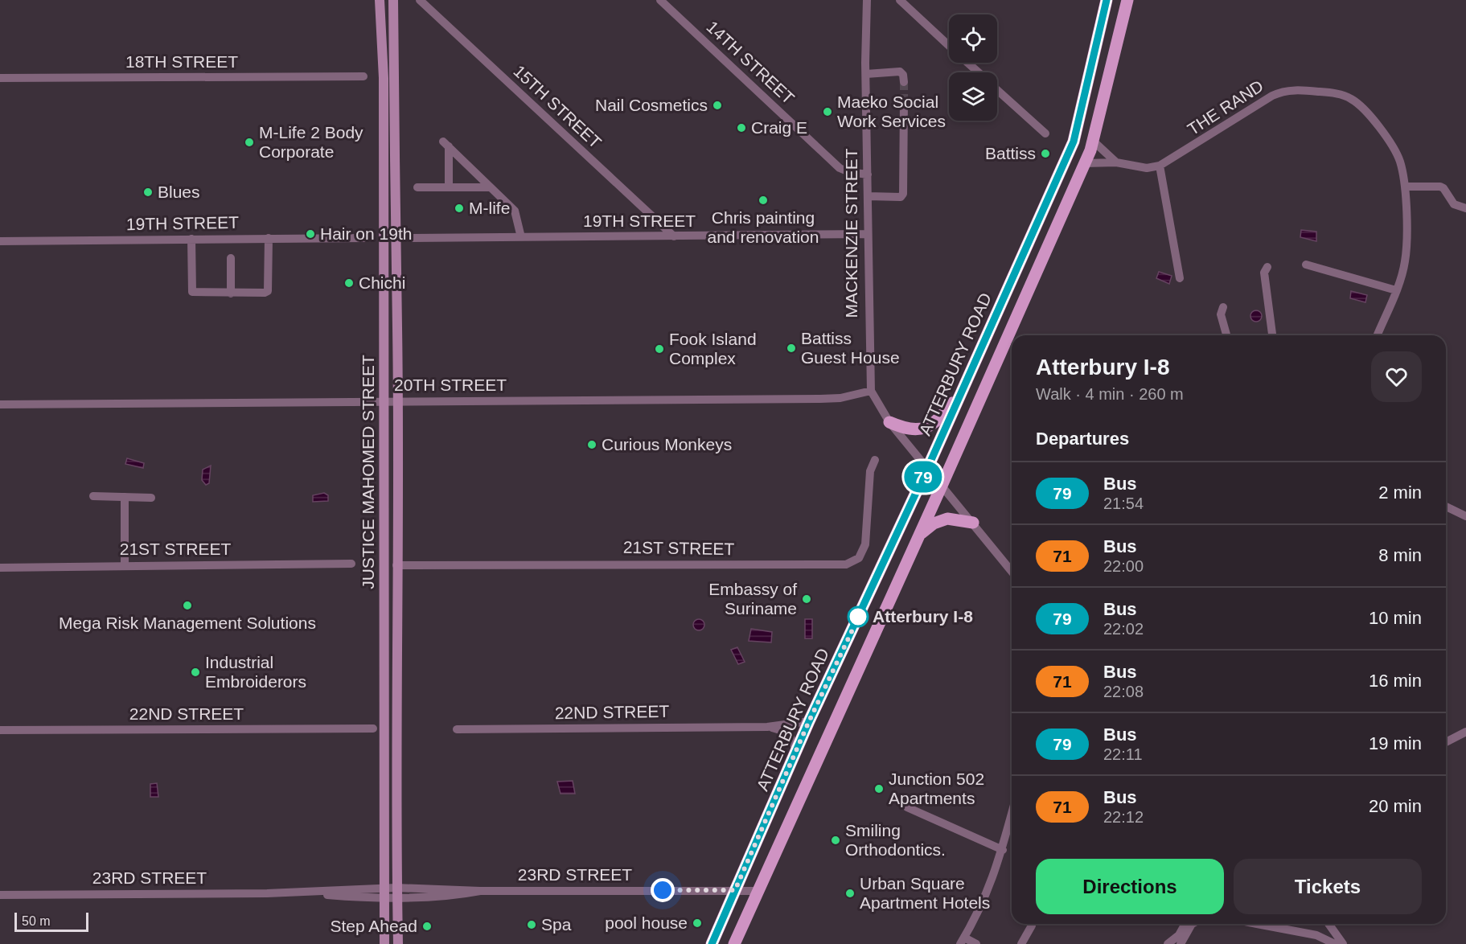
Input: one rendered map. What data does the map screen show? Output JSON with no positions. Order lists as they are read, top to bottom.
{
  "streets": {
    "main road": ["ATTERBURY ROAD", "JUSTICE MAHOMED STREET"],
    "street": [
      "18TH STREET",
      "14TH STREET",
      "15TH STREET",
      "THE RAND",
      "19TH STREET",
      "MACKENZIE STREET",
      "20TH STREET",
      "21ST STREET",
      "22ND STREET",
      "23RD STREET"
    ]
  },
  "crossings": [
    ["14TH STREET", "MACKENZIE STREET"],
    ["15TH STREET", "19TH STREET"],
    ["19TH STREET", "MACKENZIE STREET"],
    ["MACKENZIE STREET", "ATTERBURY ROAD"],
    ["MACKENZIE STREET", "20TH STREET"],
    ["ATTERBURY ROAD", "22ND STREET"],
    ["ATTERBURY ROAD", "23RD STREET"],
    ["20TH STREET", "JUSTICE MAHOMED STREET"],
    ["JUSTICE MAHOMED STREET", "21ST STREET"],
    ["JUSTICE MAHOMED STREET", "23RD STREET"]
  ],
  "places": [
    "Nail Cosmetics",
    "Maeko Social Work Services",
    "Craig E",
    "M-Life 2 Body Corporate",
    "Battiss",
    "Blues",
    "Chris painting and renovation",
    "M-life",
    "Hair on 19th",
    "Chichi",
    "Battiss Guest House",
    "Fook Island Complex",
    "Curious Monkeys",
    "Embassy of Suriname",
    "Mega Risk Management Solutions",
    "Atterbury I-8",
    "Industrial Embroiderors",
    "Junction 502 Apartments",
    "Smiling Orthodontics.",
    "Urban Square Apartment Hotels",
    "pool house",
    "Spa",
    "Step Ahead"
  ],
  "lines": ["bus line 79"],
  "scale_bar": "50 m",
  "page": {
    "on_map": "79",
    "heading": [
      ["Atterbury I-8", "Walk · 4 min · 260 m"],
      "Departures"
    ],
    "list": [
      {
        "mark": "79",
        "name": "Bus",
        "note": "21:54",
        "value": "2 min"
      },
      {
        "mark": "71",
        "name": "Bus",
        "note": "22:00",
        "value": "8 min"
      },
      {
        "mark": "79",
        "name": "Bus",
        "note": "22:02",
        "value": "10 min"
      },
      {
        "mark": "71",
        "name": "Bus",
        "note": "22:08",
        "value": "16 min"
      },
      {
        "mark": "79",
        "name": "Bus",
        "note": "22:11",
        "value": "19 min"
      },
      {
        "mark": "71",
        "name": "Bus",
        "note": "22:12",
        "value": "20 min"
      }
    ],
    "buttons": ["Directions", "Tickets"],
    "scale": "50 m"
  }
}
